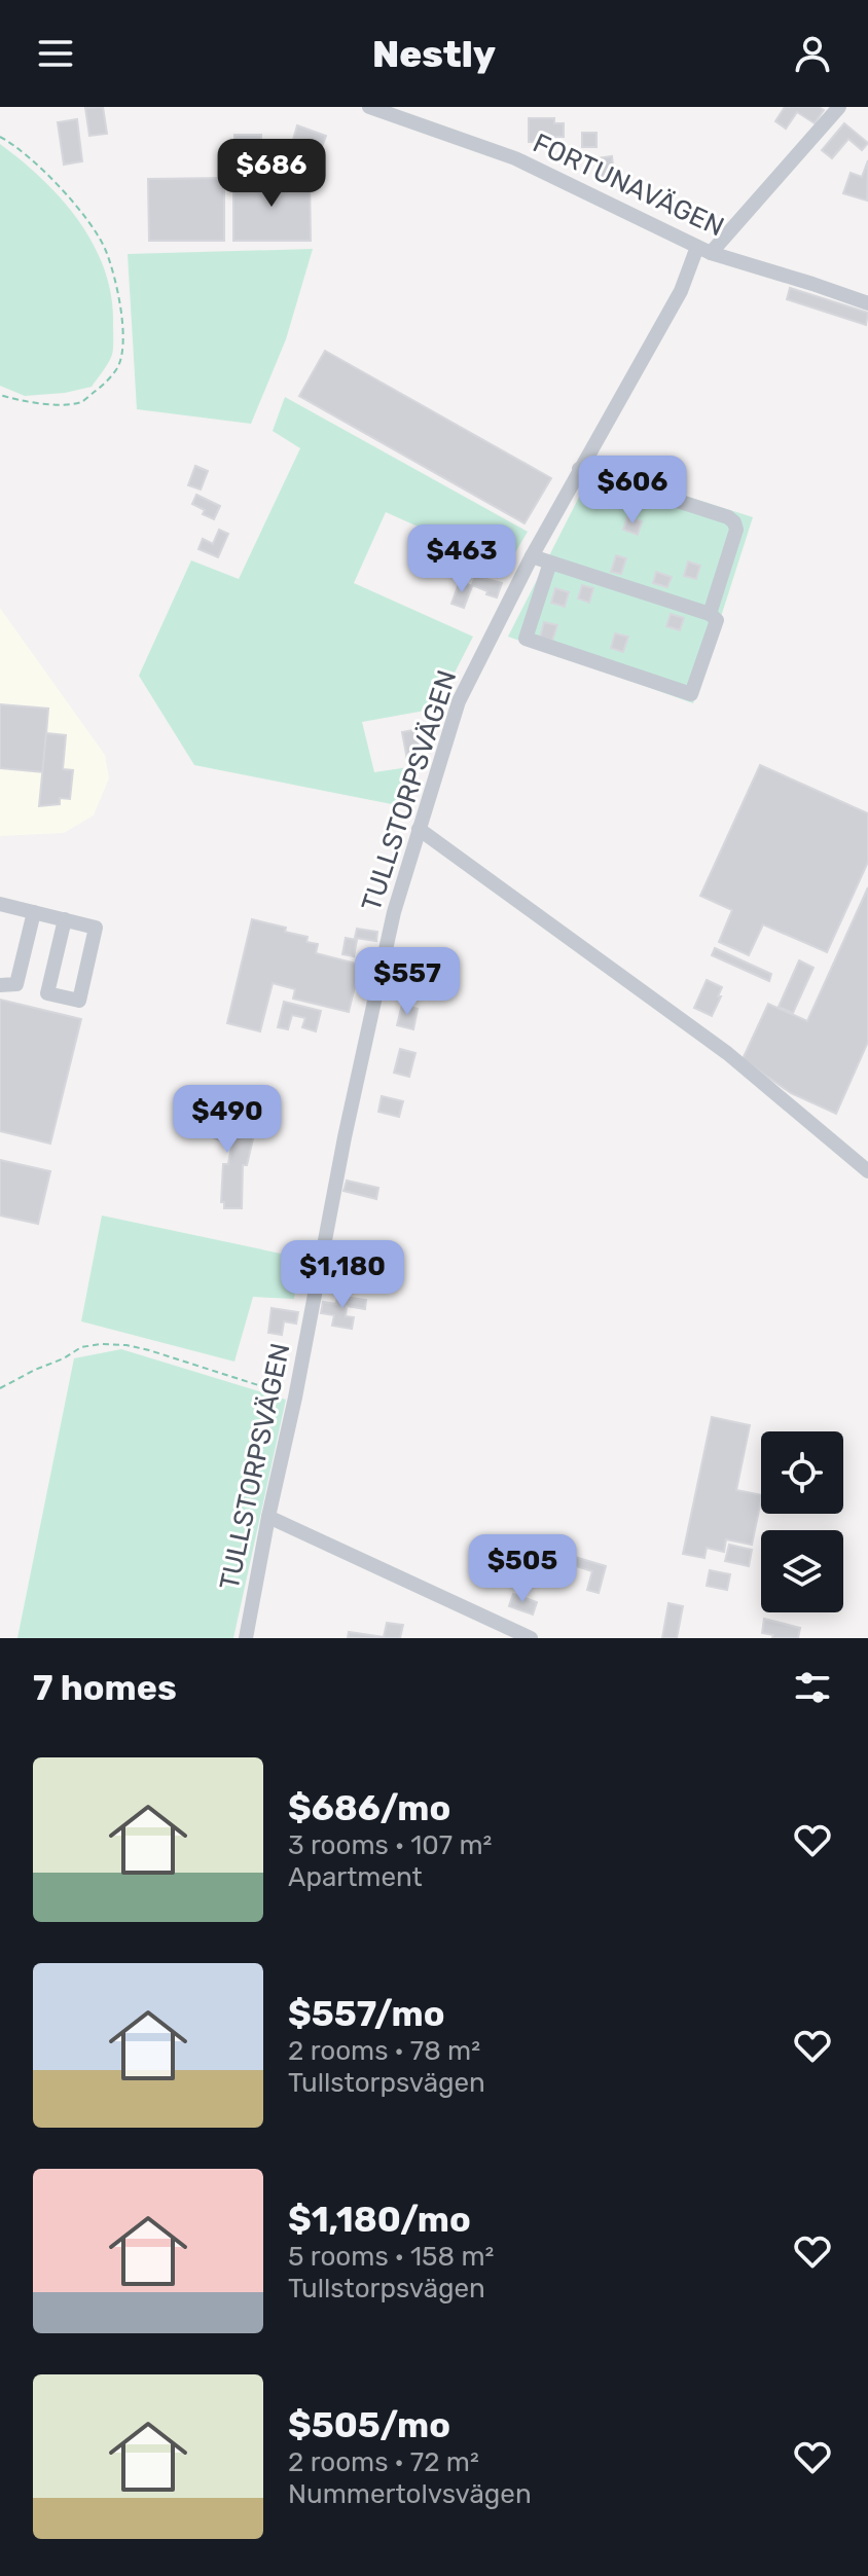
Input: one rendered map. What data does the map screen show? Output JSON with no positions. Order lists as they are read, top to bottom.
{
  "streets": {
    "street": ["FORTUNAVÄGEN", "TULLSTORPSVÄGEN"]
  },
  "crossings": [
    ["FORTUNAVÄGEN", "TULLSTORPSVÄGEN"]
  ],
  "page": {
    "header": "Nestly",
    "price": [
      "$686",
      "$606",
      "$463",
      "$557",
      "$490",
      "$1,180",
      "$505"
    ],
    "heading": "7 homes",
    "list": [
      {
        "name": "$686/mo",
        "note": "3 rooms · 107 m² · Apartment"
      },
      {
        "name": "$557/mo",
        "note": "2 rooms · 78 m² · Tullstorpsvägen"
      },
      {
        "name": "$1,180/mo",
        "note": "5 rooms · 158 m² · Tullstorpsvägen"
      },
      {
        "name": "$505/mo",
        "note": "2 rooms · 72 m² · Nummertolvsvägen"
      }
    ]
  }
}
